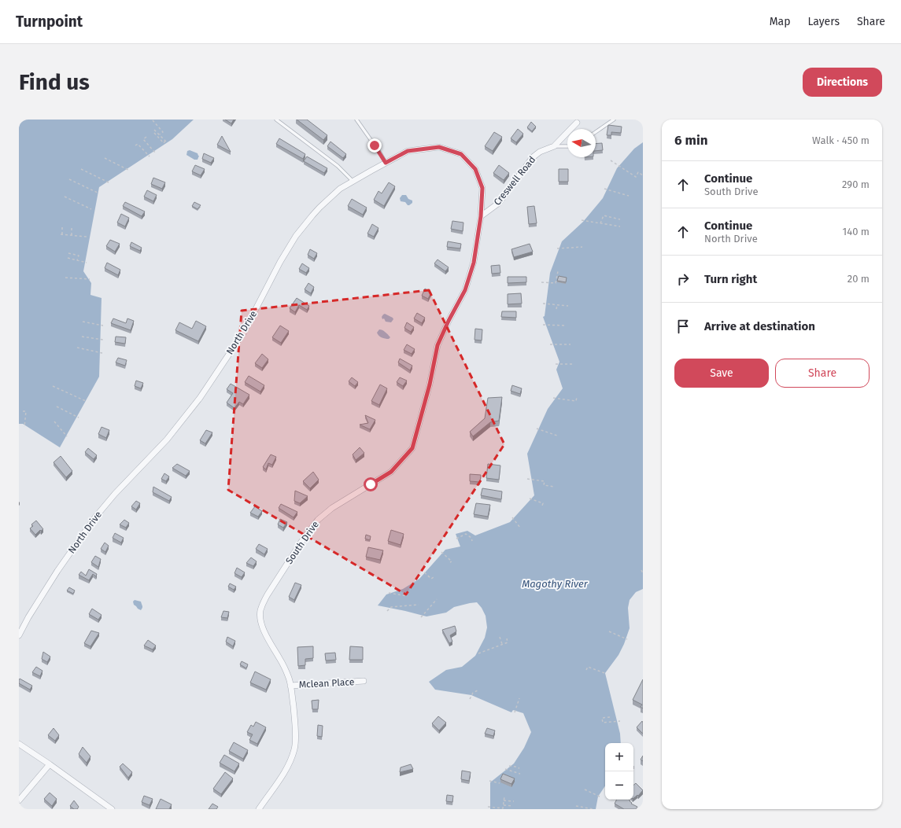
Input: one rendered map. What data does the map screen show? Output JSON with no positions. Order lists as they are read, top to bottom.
{
  "streets": {
    "street": [
      "Creswell Road",
      "North Drive",
      "South Drive",
      "Mclean Place"
    ]
  },
  "crossings": [
    ["Creswell Road", "North Drive"],
    ["Creswell Road", "South Drive"],
    ["North Drive", "South Drive"],
    ["South Drive", "Mclean Place"]
  ],
  "water": ["Magothy River"],
  "north": "left",
  "page": {
    "header": "Turnpoint",
    "nav": ["Map", "Layers", "Share"],
    "buttons": [
      "Directions",
      ["Save", "Share"]
    ],
    "title": "Find us",
    "heading": ["6 min", "Walk · 450 m"],
    "list": [
      ["Continue", "South Drive", "290 m"],
      ["Continue", "North Drive", "140 m"],
      ["Turn right", "20 m"],
      "Arrive at destination"
    ],
    "map_buttons": ["+", "−"]
  }
}
